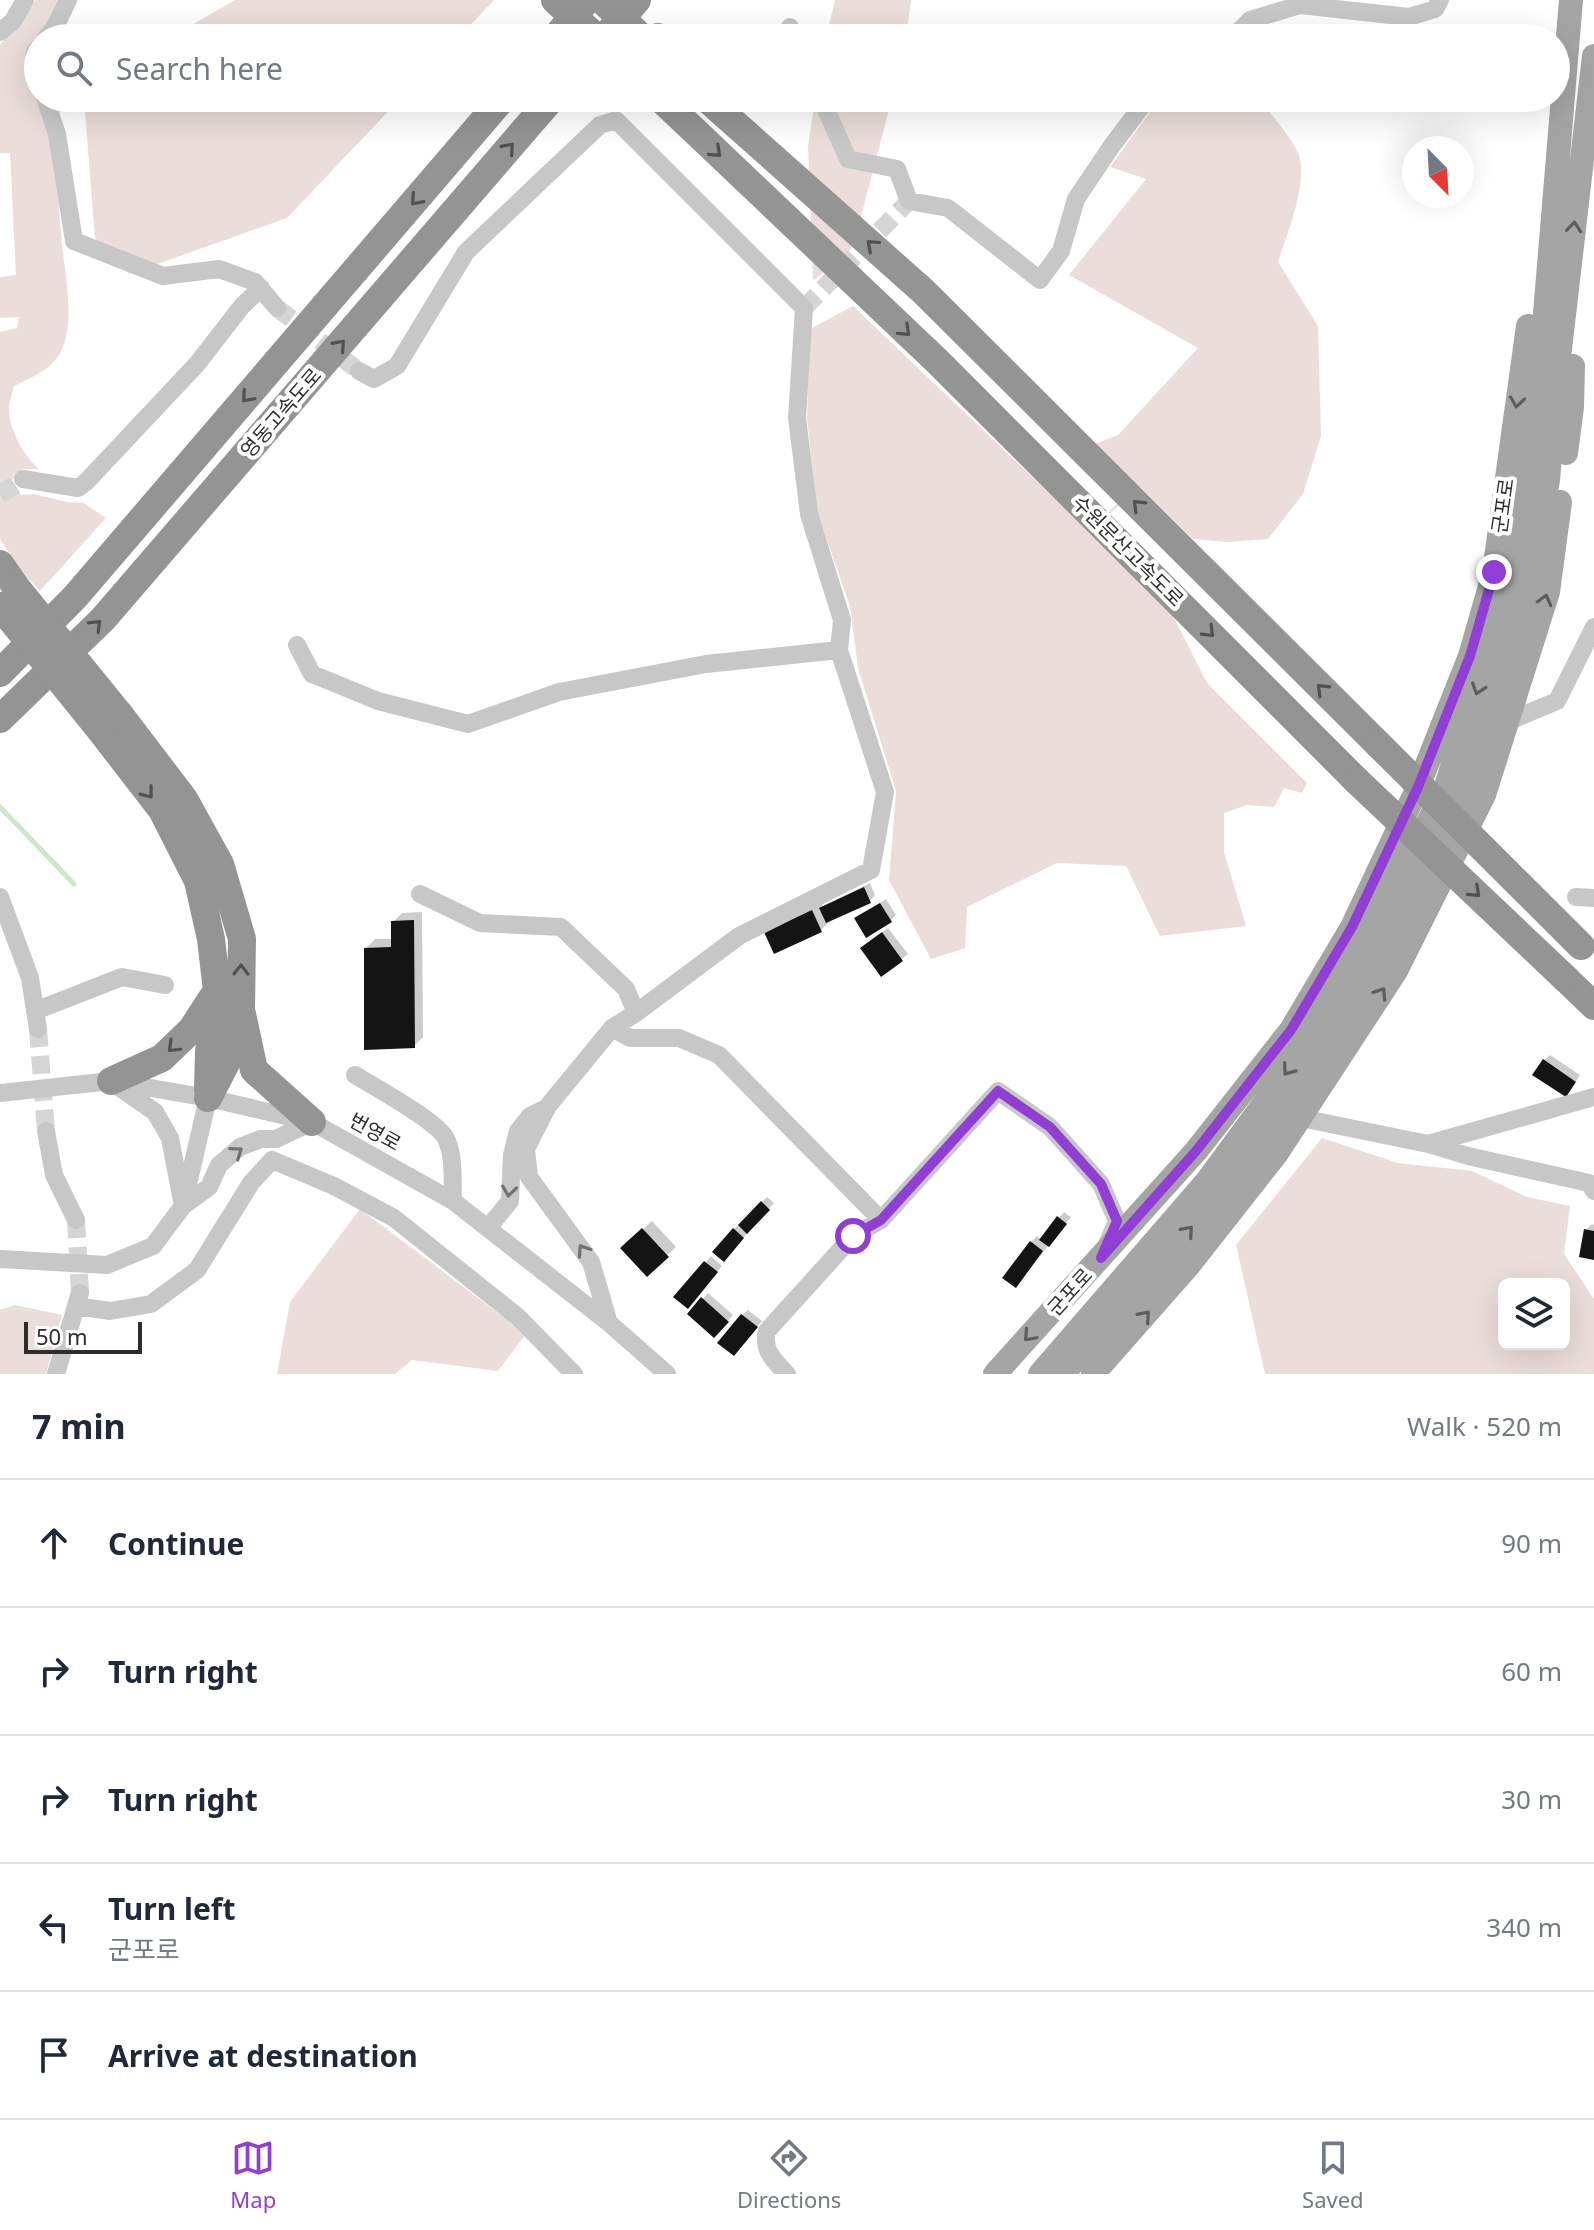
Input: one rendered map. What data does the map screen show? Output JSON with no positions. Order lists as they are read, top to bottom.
{
  "streets": {
    "highway": ["영동고속도로", "수원문산고속도로"],
    "main road": ["군포로"],
    "street": ["번영로"]
  },
  "scale_bar": "50 m",
  "north": "bottom right",
  "page": {
    "search": "Search here",
    "scale": "50 m",
    "heading": ["7 min", "Walk · 520 m"],
    "list": [
      ["Continue", "90 m"],
      ["Turn right", "60 m"],
      ["Turn right", "30 m"],
      ["Turn left", "군포로", "340 m"],
      "Arrive at destination"
    ],
    "nav": ["Map", "Directions", "Saved"]
  }
}
